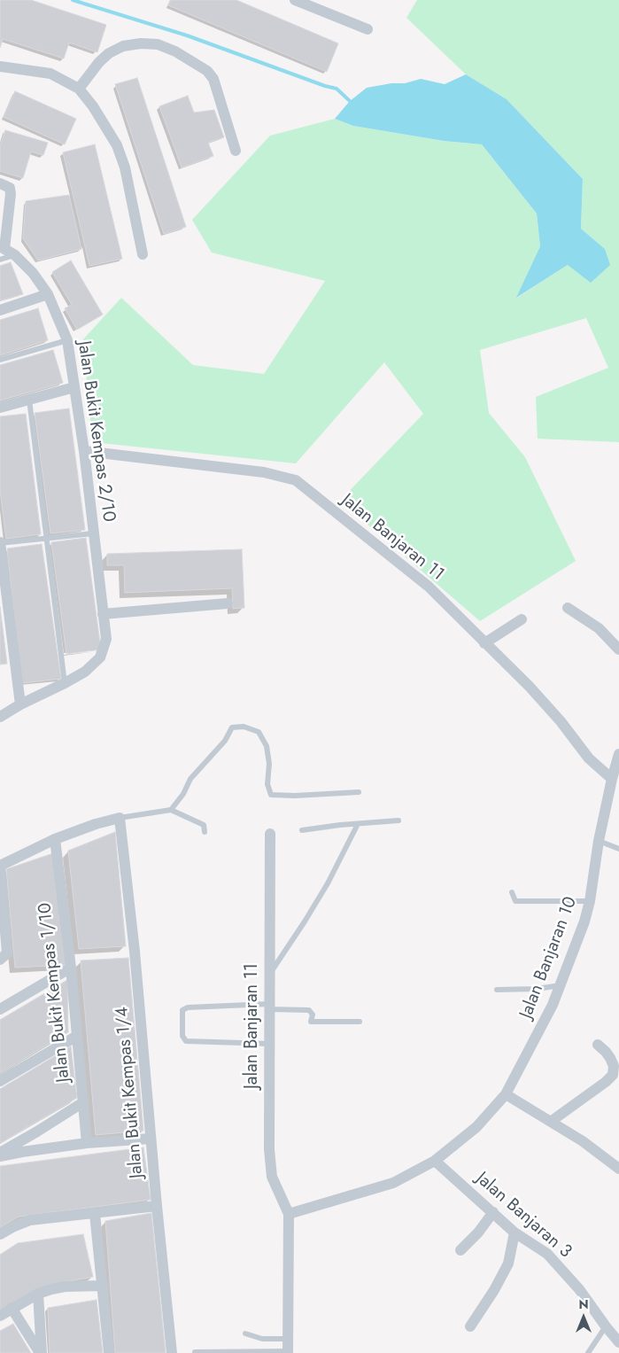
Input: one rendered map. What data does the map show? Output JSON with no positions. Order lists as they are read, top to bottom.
{
  "streets": {
    "street": [
      "Jalan Bukit Kempas 2/10",
      "Jalan Banjaran 11",
      "Jalan Banjaran 10",
      "Jalan Bukit Kempas 1/10",
      "Jalan Bukit Kempas 1/4",
      "Jalan Banjaran 3"
    ]
  },
  "crossings": [
    ["Jalan Bukit Kempas 2/10", "Jalan Banjaran 11"],
    ["Jalan Banjaran 11", "Jalan Banjaran 10"],
    ["Jalan Banjaran 10", "Jalan Banjaran 3"]
  ],
  "north": "top"
}
